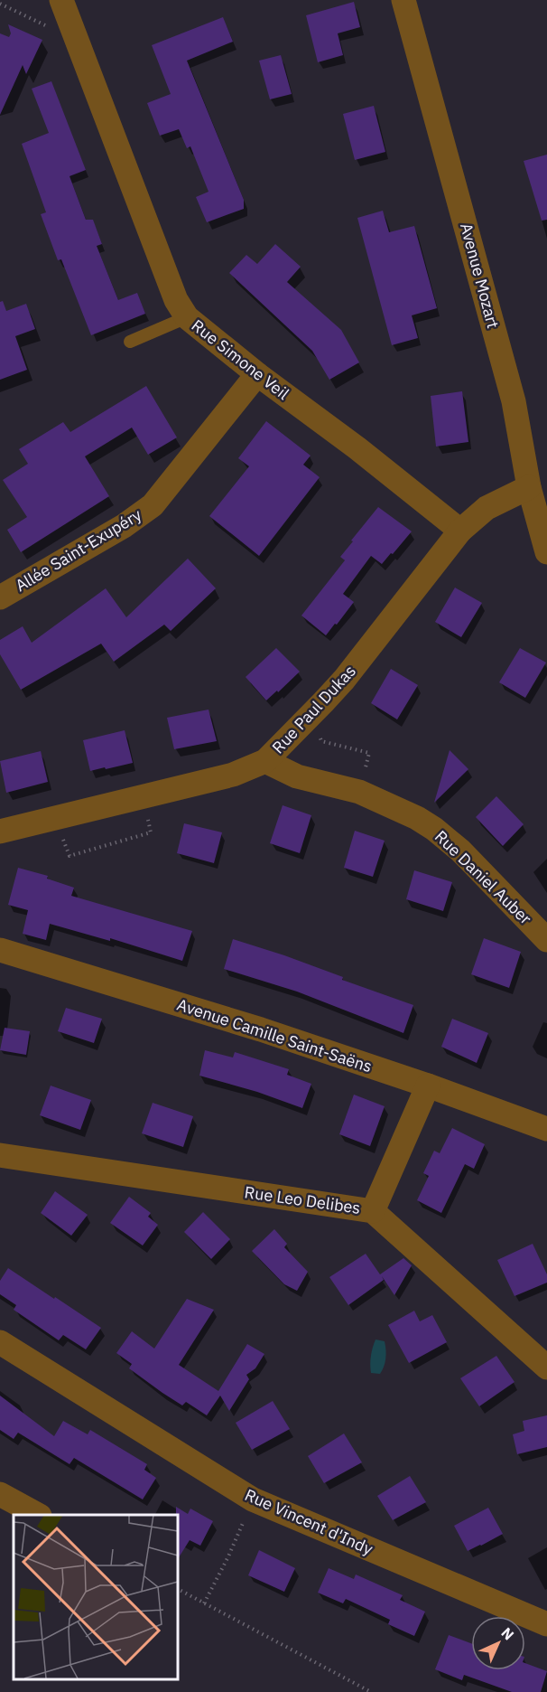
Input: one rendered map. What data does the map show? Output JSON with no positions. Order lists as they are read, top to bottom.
{
  "streets": {
    "street": [
      "Avenue Mozart",
      "Rue Simone Veil",
      "Allée Saint-Exupéry",
      "Rue Paul Dukas",
      "Rue Daniel Auber",
      "Avenue Camille Saint-Saëns",
      "Rue Leo Delibes",
      "Rue Vincent d'Indy"
    ]
  },
  "crossings": [
    ["Avenue Mozart", "Rue Paul Dukas"],
    ["Rue Simone Veil", "Allée Saint-Exupéry"],
    ["Rue Simone Veil", "Rue Paul Dukas"],
    ["Rue Paul Dukas", "Rue Daniel Auber"]
  ],
  "north": "top right"
}
